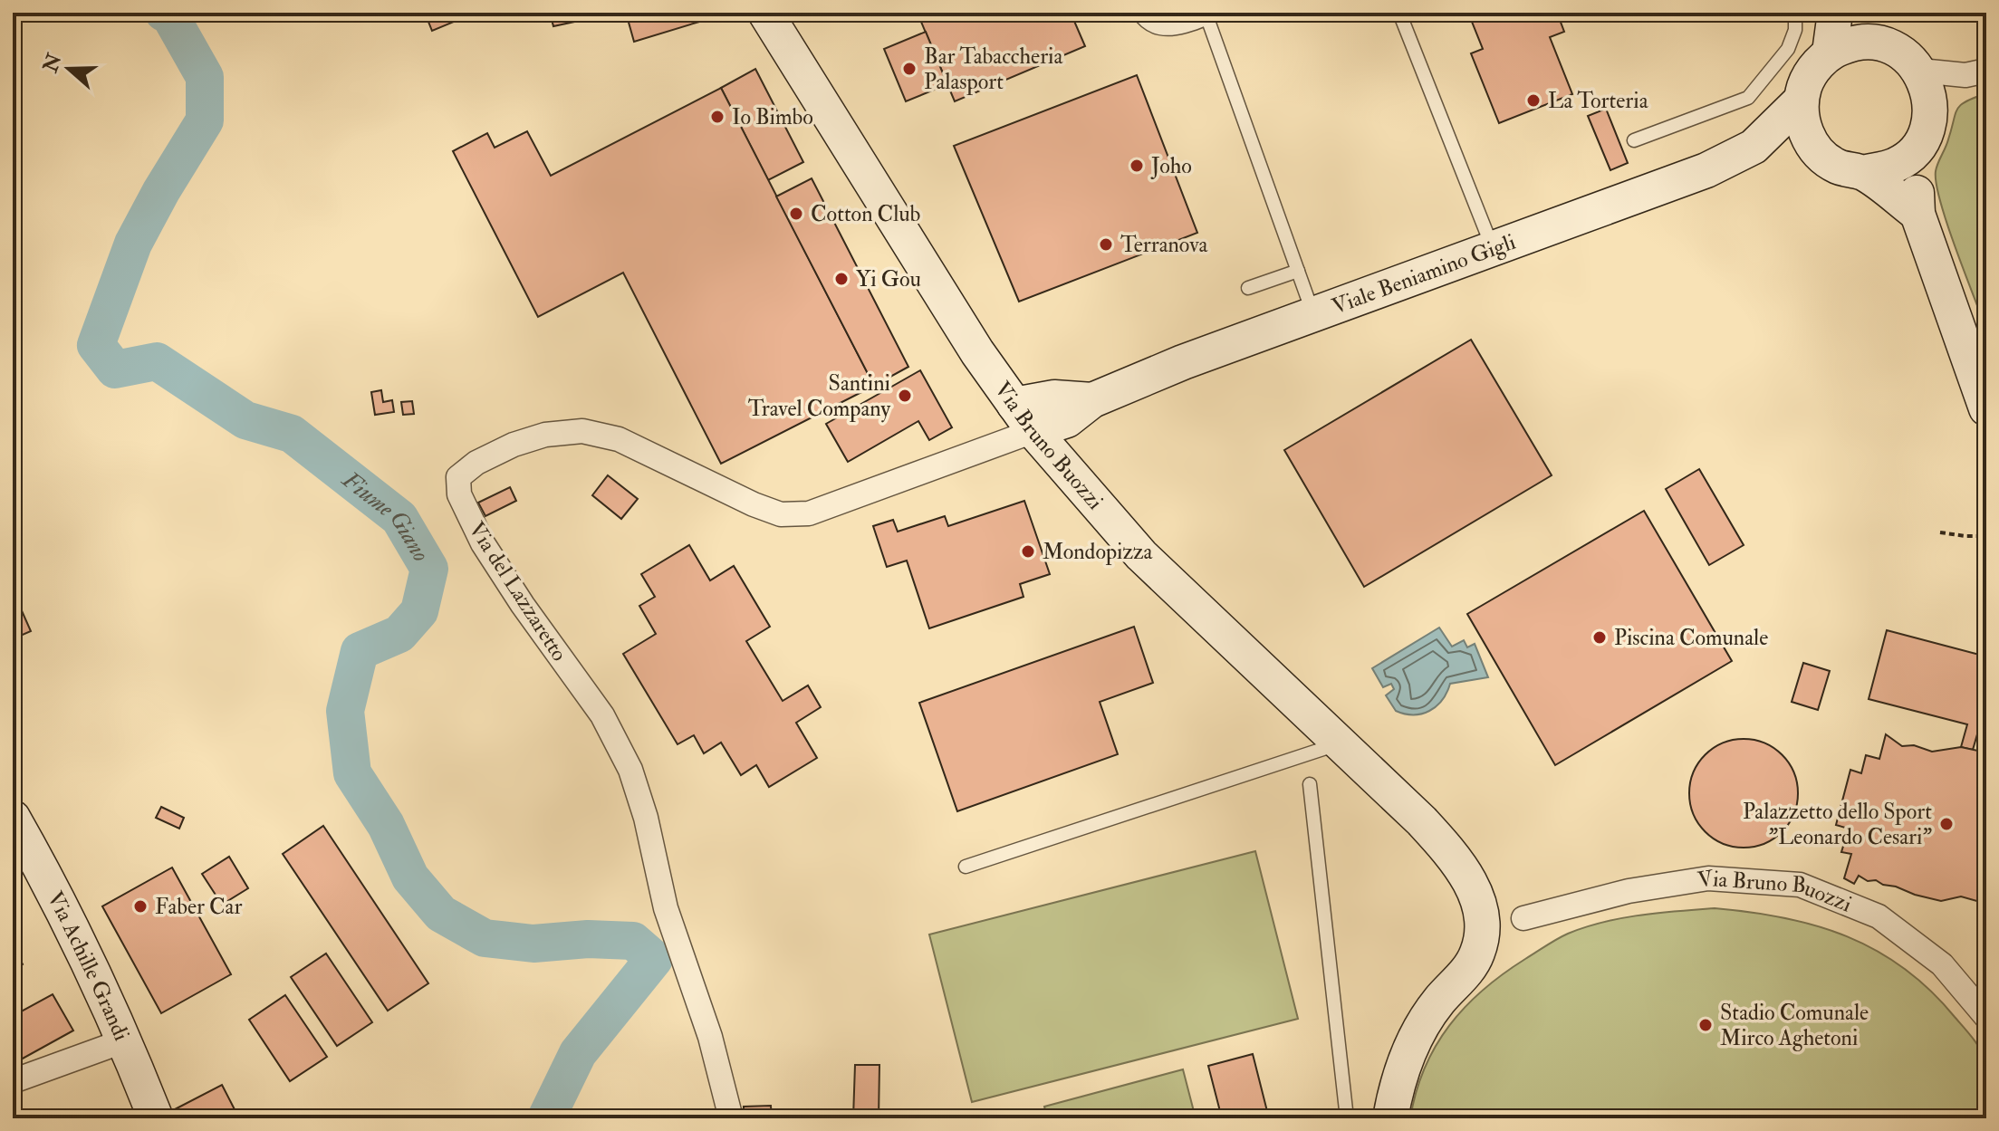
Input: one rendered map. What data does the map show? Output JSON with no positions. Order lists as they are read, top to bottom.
{
  "streets": {
    "street": [
      "Viale Beniamino Gigli",
      "Via Bruno Buozzi",
      "Via del Lazzaretto",
      "Via Achille Grandi"
    ]
  },
  "crossings": [
    ["Viale Beniamino Gigli", "Via Bruno Buozzi"],
    ["Viale Beniamino Gigli", "Via del Lazzaretto"],
    ["Via Bruno Buozzi", "Via del Lazzaretto"]
  ],
  "water": ["Fiume Giano"],
  "places": [
    "Bar Tabaccheria Palasport",
    "La Torteria",
    "Io Bimbo",
    "Joho",
    "Cotton Club",
    "Terranova",
    "Yi Gou",
    "Santini Travel Company",
    "Mondopizza",
    "Piscina Comunale",
    "Palazzetto dello Sport \"Leonardo Cesari\"",
    "Faber Car",
    "Stadio Comunale Mirco Aghetoni"
  ],
  "north": "left"
}
